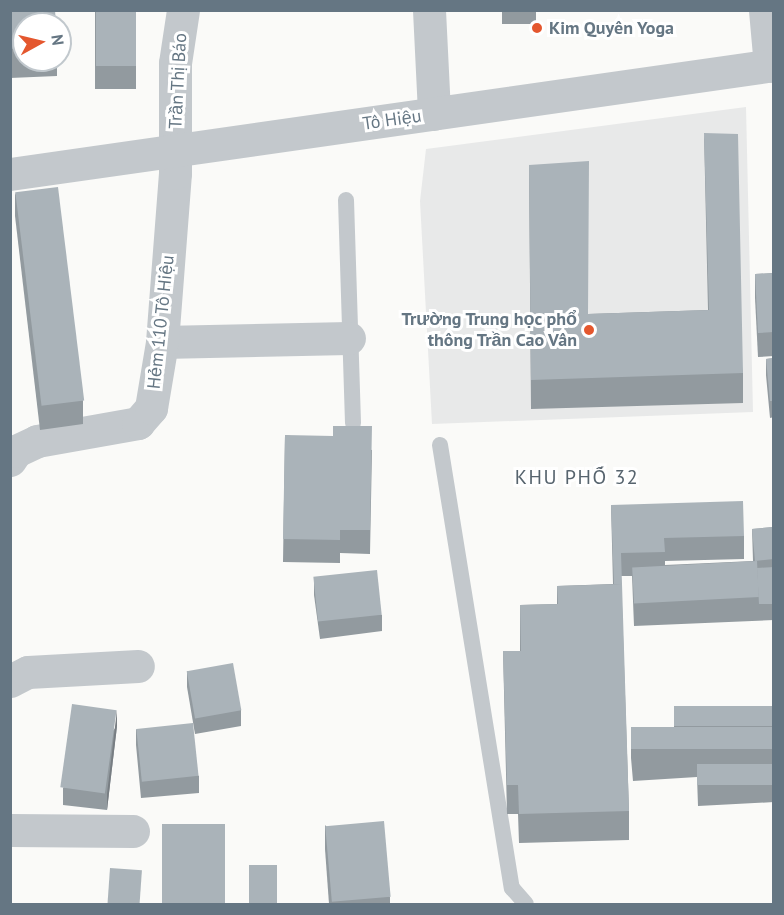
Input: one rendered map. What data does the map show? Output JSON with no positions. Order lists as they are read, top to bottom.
{
  "streets": {
    "street": ["Trần Thị Báo", "Tô Hiệu", "Hẻm 110 Tô Hiệu"]
  },
  "crossings": [
    ["Trần Thị Báo", "Tô Hiệu"],
    ["Trần Thị Báo", "Hẻm 110 Tô Hiệu"],
    ["Tô Hiệu", "Hẻm 110 Tô Hiệu"]
  ],
  "districts": ["KHU PHỐ 32"],
  "places": ["Kim Quyên Yoga", "Trường Trung học phổ thông Trần Cao Vân"],
  "north": "right"
}
